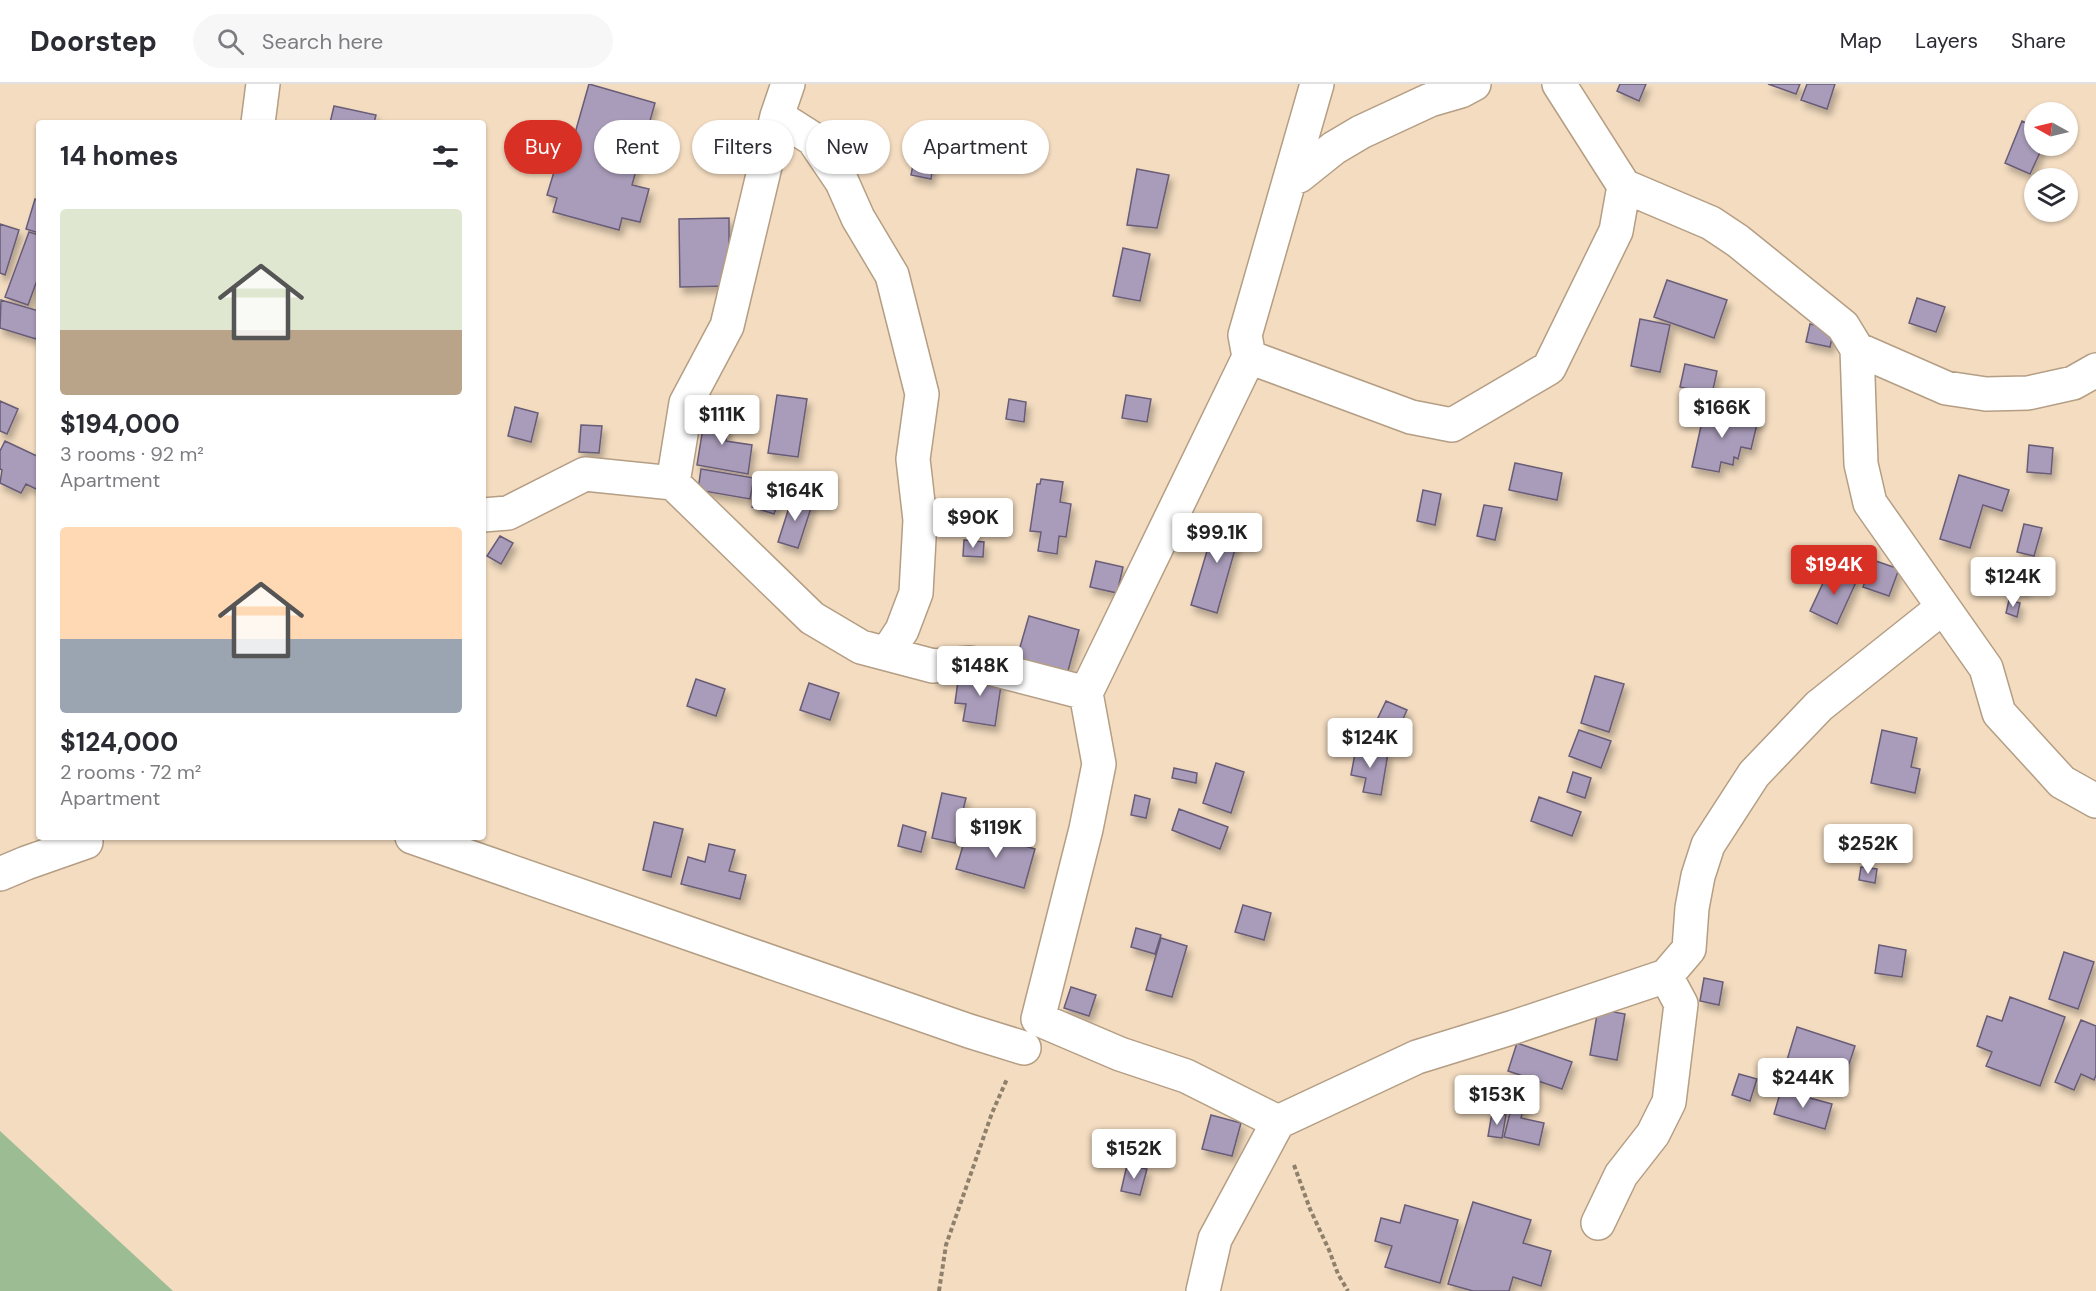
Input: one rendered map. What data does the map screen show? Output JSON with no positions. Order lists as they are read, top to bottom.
{
  "north": "left",
  "page": {
    "header": "Doorstep",
    "search": "Search here",
    "nav": ["Map", "Layers", "Share"],
    "chip": [
      "Buy",
      "Rent",
      "Filters",
      "New",
      "Apartment"
    ],
    "heading": "14 homes",
    "list": [
      {
        "name": "$194,000",
        "note": "3 rooms · 92 m² · Apartment"
      },
      {
        "name": "$124,000",
        "note": "2 rooms · 72 m² · Apartment"
      }
    ],
    "price": [
      "$166K",
      "$111K",
      "$164K",
      "$90K",
      "$99.1K",
      "$194K",
      "$124K",
      "$148K",
      "$124K",
      "$119K",
      "$252K",
      "$244K",
      "$153K",
      "$152K"
    ]
  }
}
